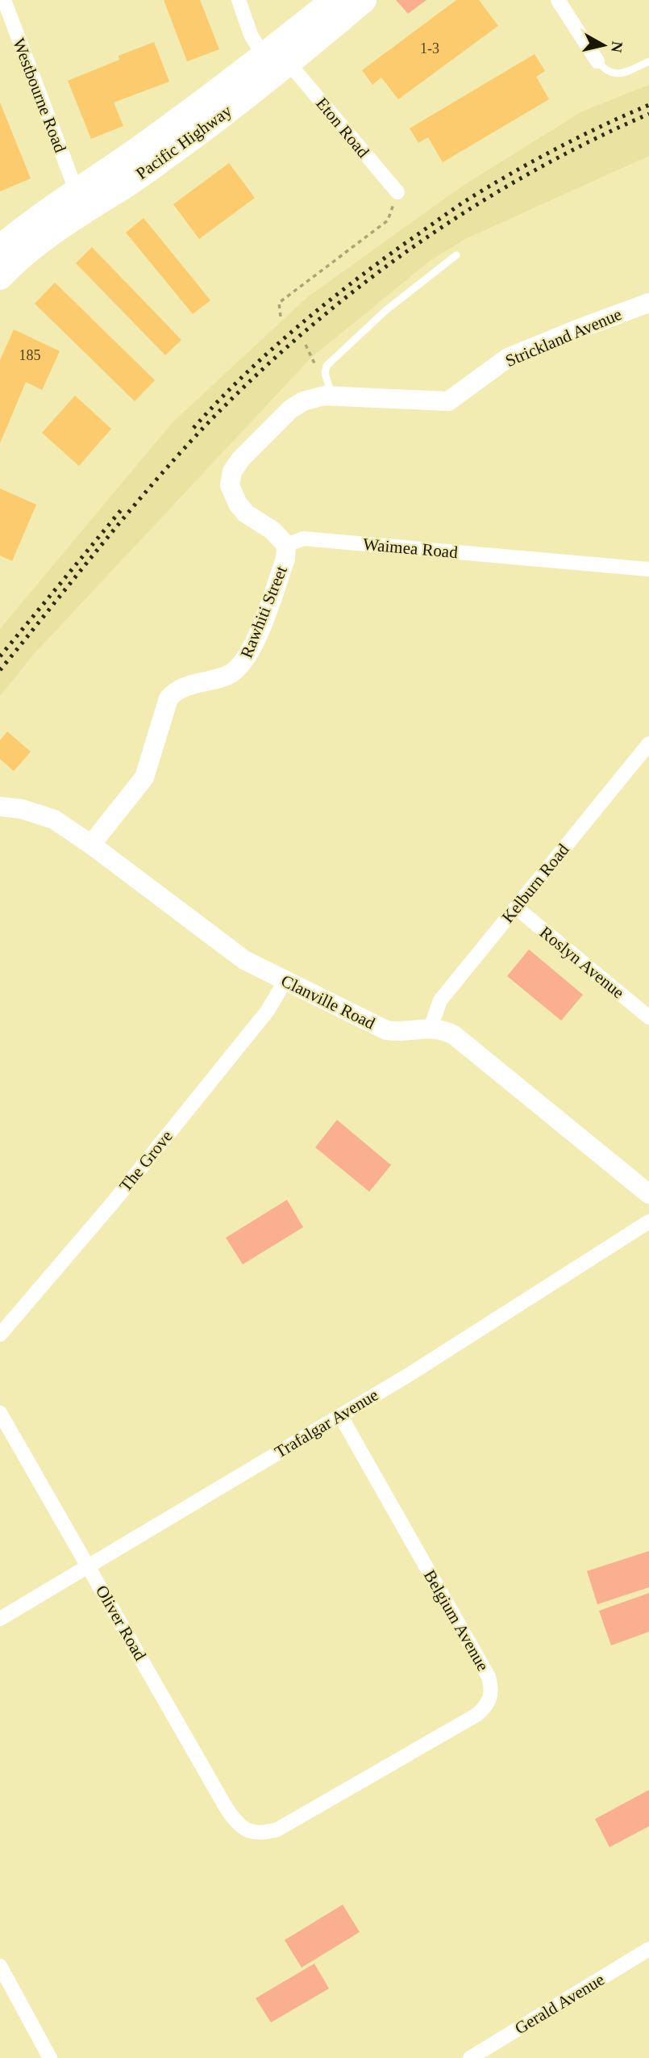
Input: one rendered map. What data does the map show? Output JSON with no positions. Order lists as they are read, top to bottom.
{
  "streets": {
    "highway": ["Pacific Highway"],
    "street": [
      "Westbourne Road",
      "Eton Road",
      "Strickland Avenue",
      "Waimea Road",
      "Rawhiti Street",
      "Kelburn Road",
      "Roslyn Avenue",
      "Clanville Road",
      "The Grove",
      "Trafalgar Avenue",
      "Belgium Avenue",
      "Oliver Road",
      "Gerald Avenue"
    ]
  },
  "crossings": [
    ["Westbourne Road", "Pacific Highway"],
    ["Eton Road", "Pacific Highway"],
    ["Strickland Avenue", "Waimea Road"],
    ["Strickland Avenue", "Rawhiti Street"],
    ["Waimea Road", "Rawhiti Street"],
    ["Rawhiti Street", "Clanville Road"],
    ["Kelburn Road", "Roslyn Avenue"],
    ["Kelburn Road", "Clanville Road"],
    ["Clanville Road", "The Grove"],
    ["Trafalgar Avenue", "Belgium Avenue"],
    ["Trafalgar Avenue", "Oliver Road"],
    ["Belgium Avenue", "Oliver Road"]
  ],
  "house_numbers": ["1-3", "185"],
  "north": "right"
}
